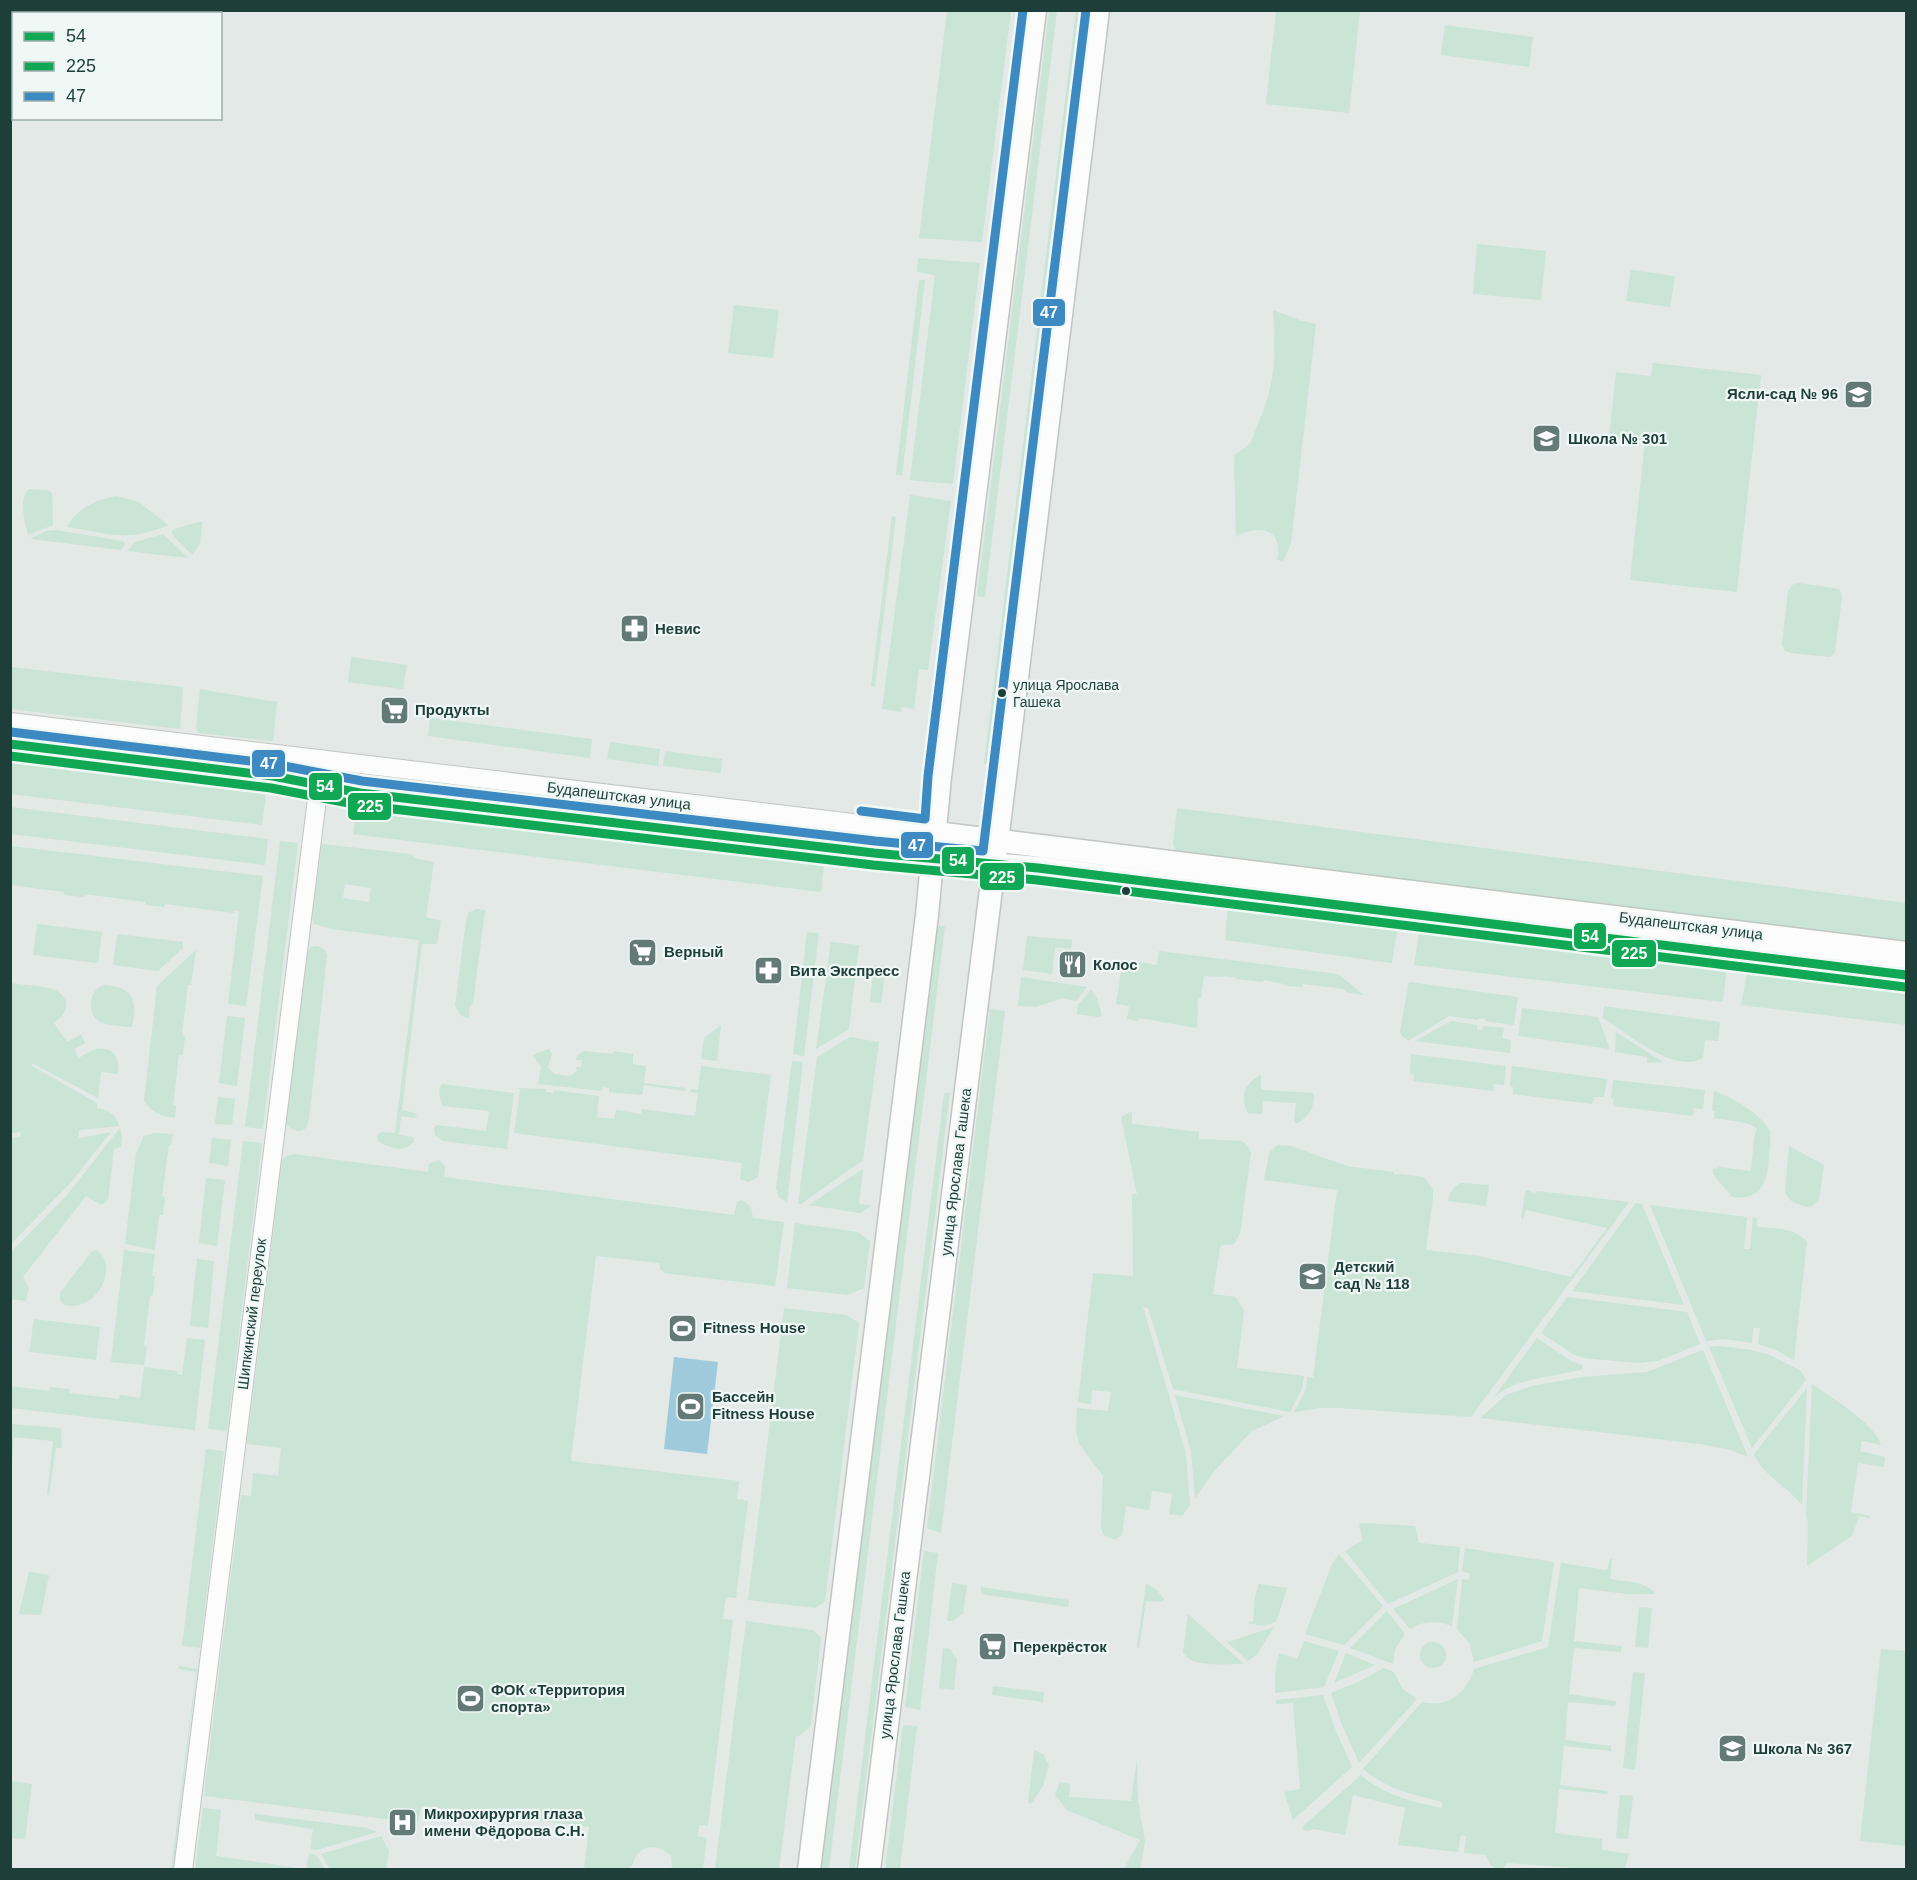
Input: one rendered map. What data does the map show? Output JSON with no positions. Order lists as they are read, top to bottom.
{
  "streets": {
    "street": ["Будапештская улица", "улица Ярослава Гашека", "Шипкинский переулок"]
  },
  "crossings": [
    ["Будапештская улица", "улица Ярослава Гашека"],
    ["Будапештская улица", "Шипкинский переулок"]
  ],
  "places": {
    "school or university": [
      "Ясли-сад № 96",
      "Школа № 301",
      "Детский сад № 118",
      "Школа № 367"
    ],
    "pharmacy": ["Невис", "Вита Экспресс"],
    "other": ["улица Ярослава Гашека"],
    "supermarket": ["Продукты", "Верный", "Перекрёсток"],
    "restaurant": ["Колос"],
    "sports": ["Fitness House", "Бассейн Fitness House", "ФОК «Территория спорта»"],
    "hospital": ["Микрохирургия глаза имени Фёдорова С.Н."]
  },
  "lines": ["transit line 47", "transit line 54", "transit line 225"],
  "legend": ["54", "225", "47"]
}
